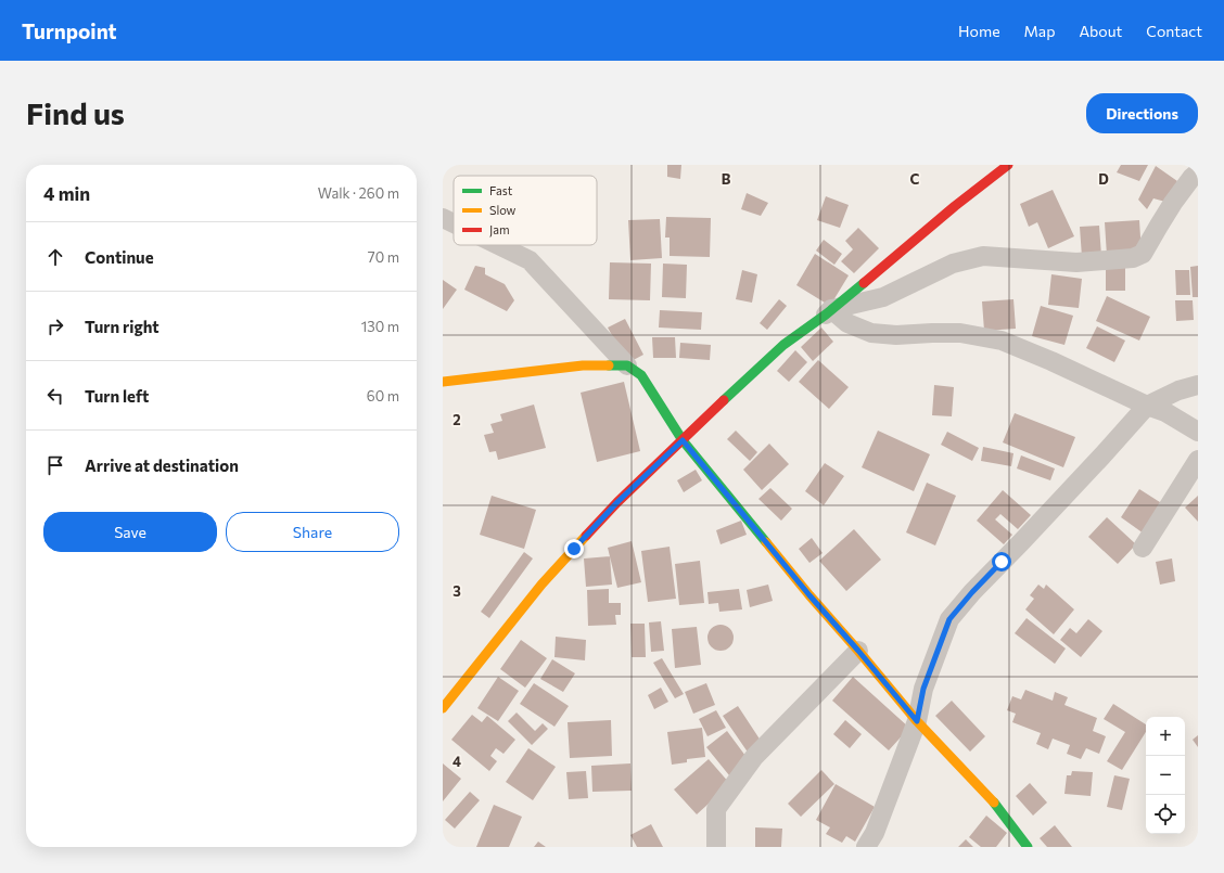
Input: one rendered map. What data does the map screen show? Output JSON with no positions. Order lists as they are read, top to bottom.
{
  "legend": ["Fast", "Slow", "Jam"],
  "page": {
    "header": "Turnpoint",
    "nav": [
      "Home",
      "Map",
      "About",
      "Contact"
    ],
    "buttons": [
      "Directions",
      ["Save", "Share"]
    ],
    "title": "Find us",
    "heading": ["4 min", "Walk · 260 m"],
    "list": [
      ["Continue", "70 m"],
      ["Turn right", "130 m"],
      ["Turn left", "60 m"],
      "Arrive at destination"
    ],
    "map_buttons": ["+", "−"]
  },
  "grid": {
    "columns": ["B", "C", "D"],
    "rows": ["2", "3", "4"]
  }
}
